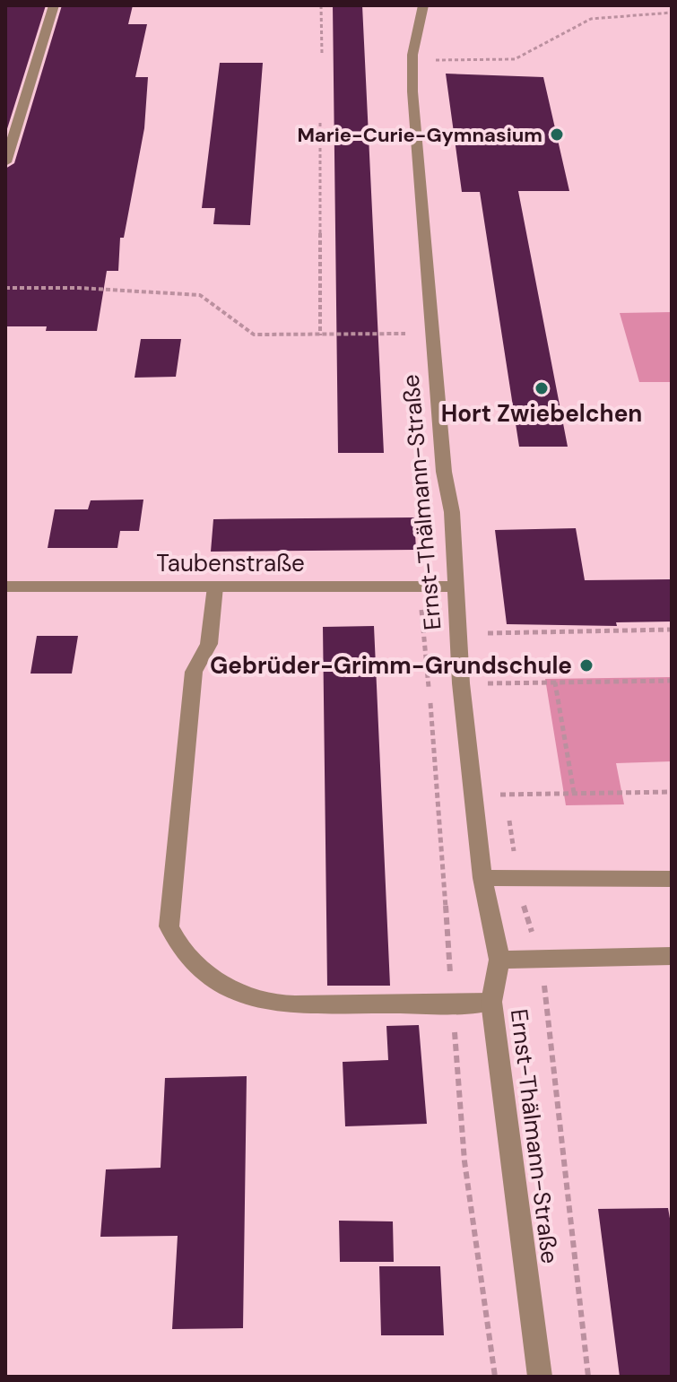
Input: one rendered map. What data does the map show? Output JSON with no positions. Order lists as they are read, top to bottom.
{
  "streets": {
    "street": ["Ernst-Thälmann-Straße", "Taubenstraße"]
  },
  "crossings": [
    ["Ernst-Thälmann-Straße", "Taubenstraße"]
  ],
  "places": ["Marie-Curie-Gymnasium", "Hort Zwiebelchen", "Gebrüder-Grimm-Grundschule"]
}
